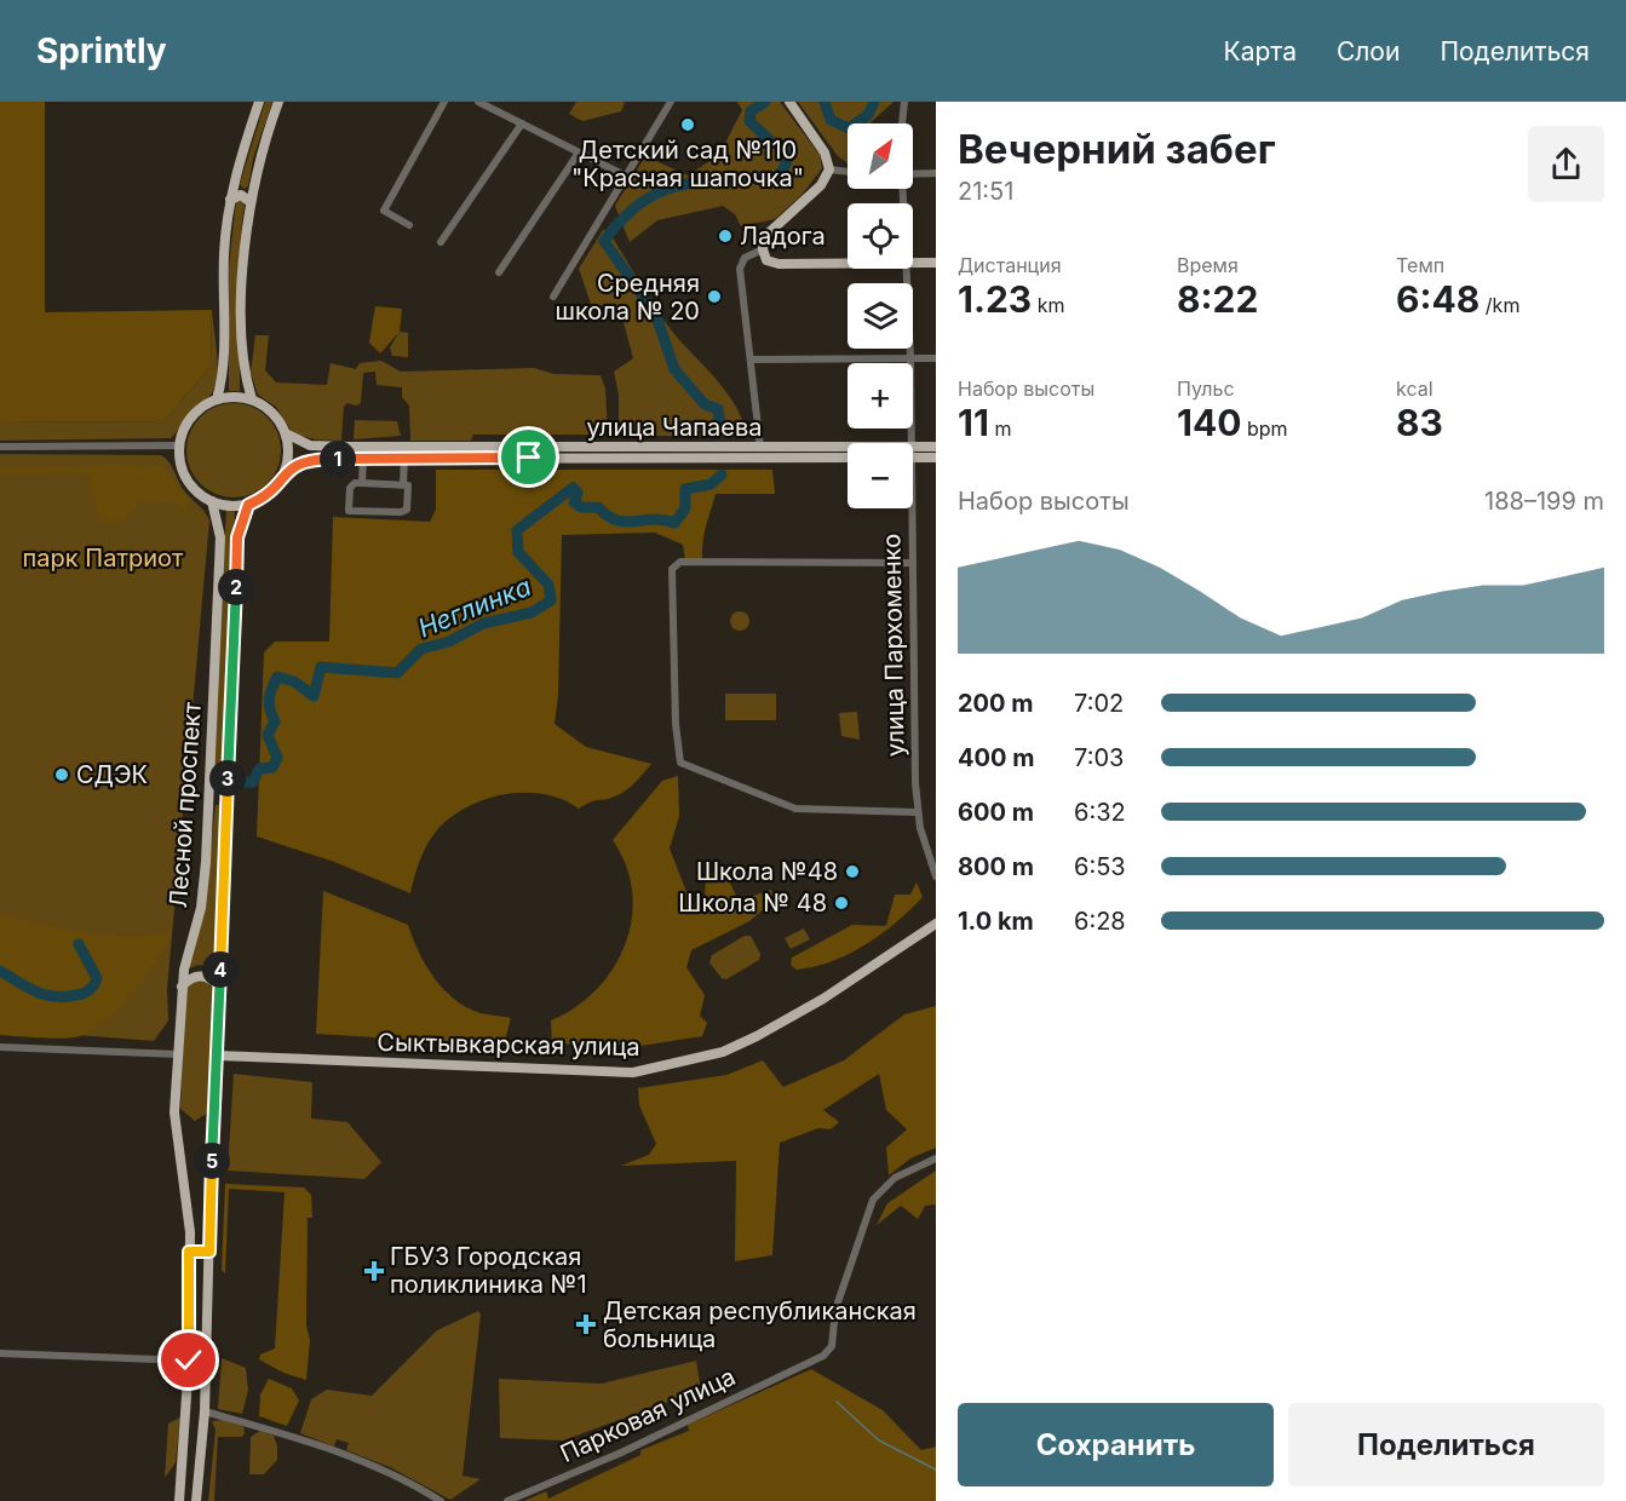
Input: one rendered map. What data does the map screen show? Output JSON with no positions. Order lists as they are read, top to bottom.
{
  "streets": {
    "main road": ["улица Чапаева", "Лесной проспект", "Сыктывкарская улица"],
    "street": ["улица Пархоменко", "Парковая улица"]
  },
  "crossings": [
    ["улица Чапаева", "Лесной проспект"],
    ["Лесной проспект", "Сыктывкарская улица"]
  ],
  "water": ["Неглинка"],
  "parks": ["парк Патриот"],
  "places": {
    "other": [
      "Детский сад №110 \"Красная шапочка\"",
      "Ладога",
      "Средняя школа № 20",
      "СДЭК",
      "Школа №48",
      "Школа № 48"
    ],
    "health": ["ГБУЗ Городская поликлиника №1", "Детская республиканская больница"]
  },
  "north": "top right",
  "page": {
    "header": "Sprintly",
    "nav": ["Карта", "Слои", "Поделиться"],
    "heading": ["Вечерний забег", "21:51"],
    "map_buttons": ["+", "−"],
    "stats": [
      ["Дистанция", "1.23 km"],
      ["Время", "8:22"],
      ["Темп", "6:48 /km"],
      ["Набор высоты", "11 m"],
      ["Пульс", "140 bpm"],
      ["kcal", "83"]
    ],
    "pins": [
      "1",
      "2",
      "3",
      "4",
      "5"
    ],
    "chart": ["Набор высоты", "188–199 m"],
    "list": [
      {
        "name": "200 m",
        "note": "7:02"
      },
      {
        "name": "400 m",
        "note": "7:03"
      },
      {
        "name": "600 m",
        "note": "6:32"
      },
      {
        "name": "800 m",
        "note": "6:53"
      },
      {
        "name": "1.0 km",
        "note": "6:28"
      }
    ],
    "buttons": ["Сохранить", "Поделиться"]
  }
}
